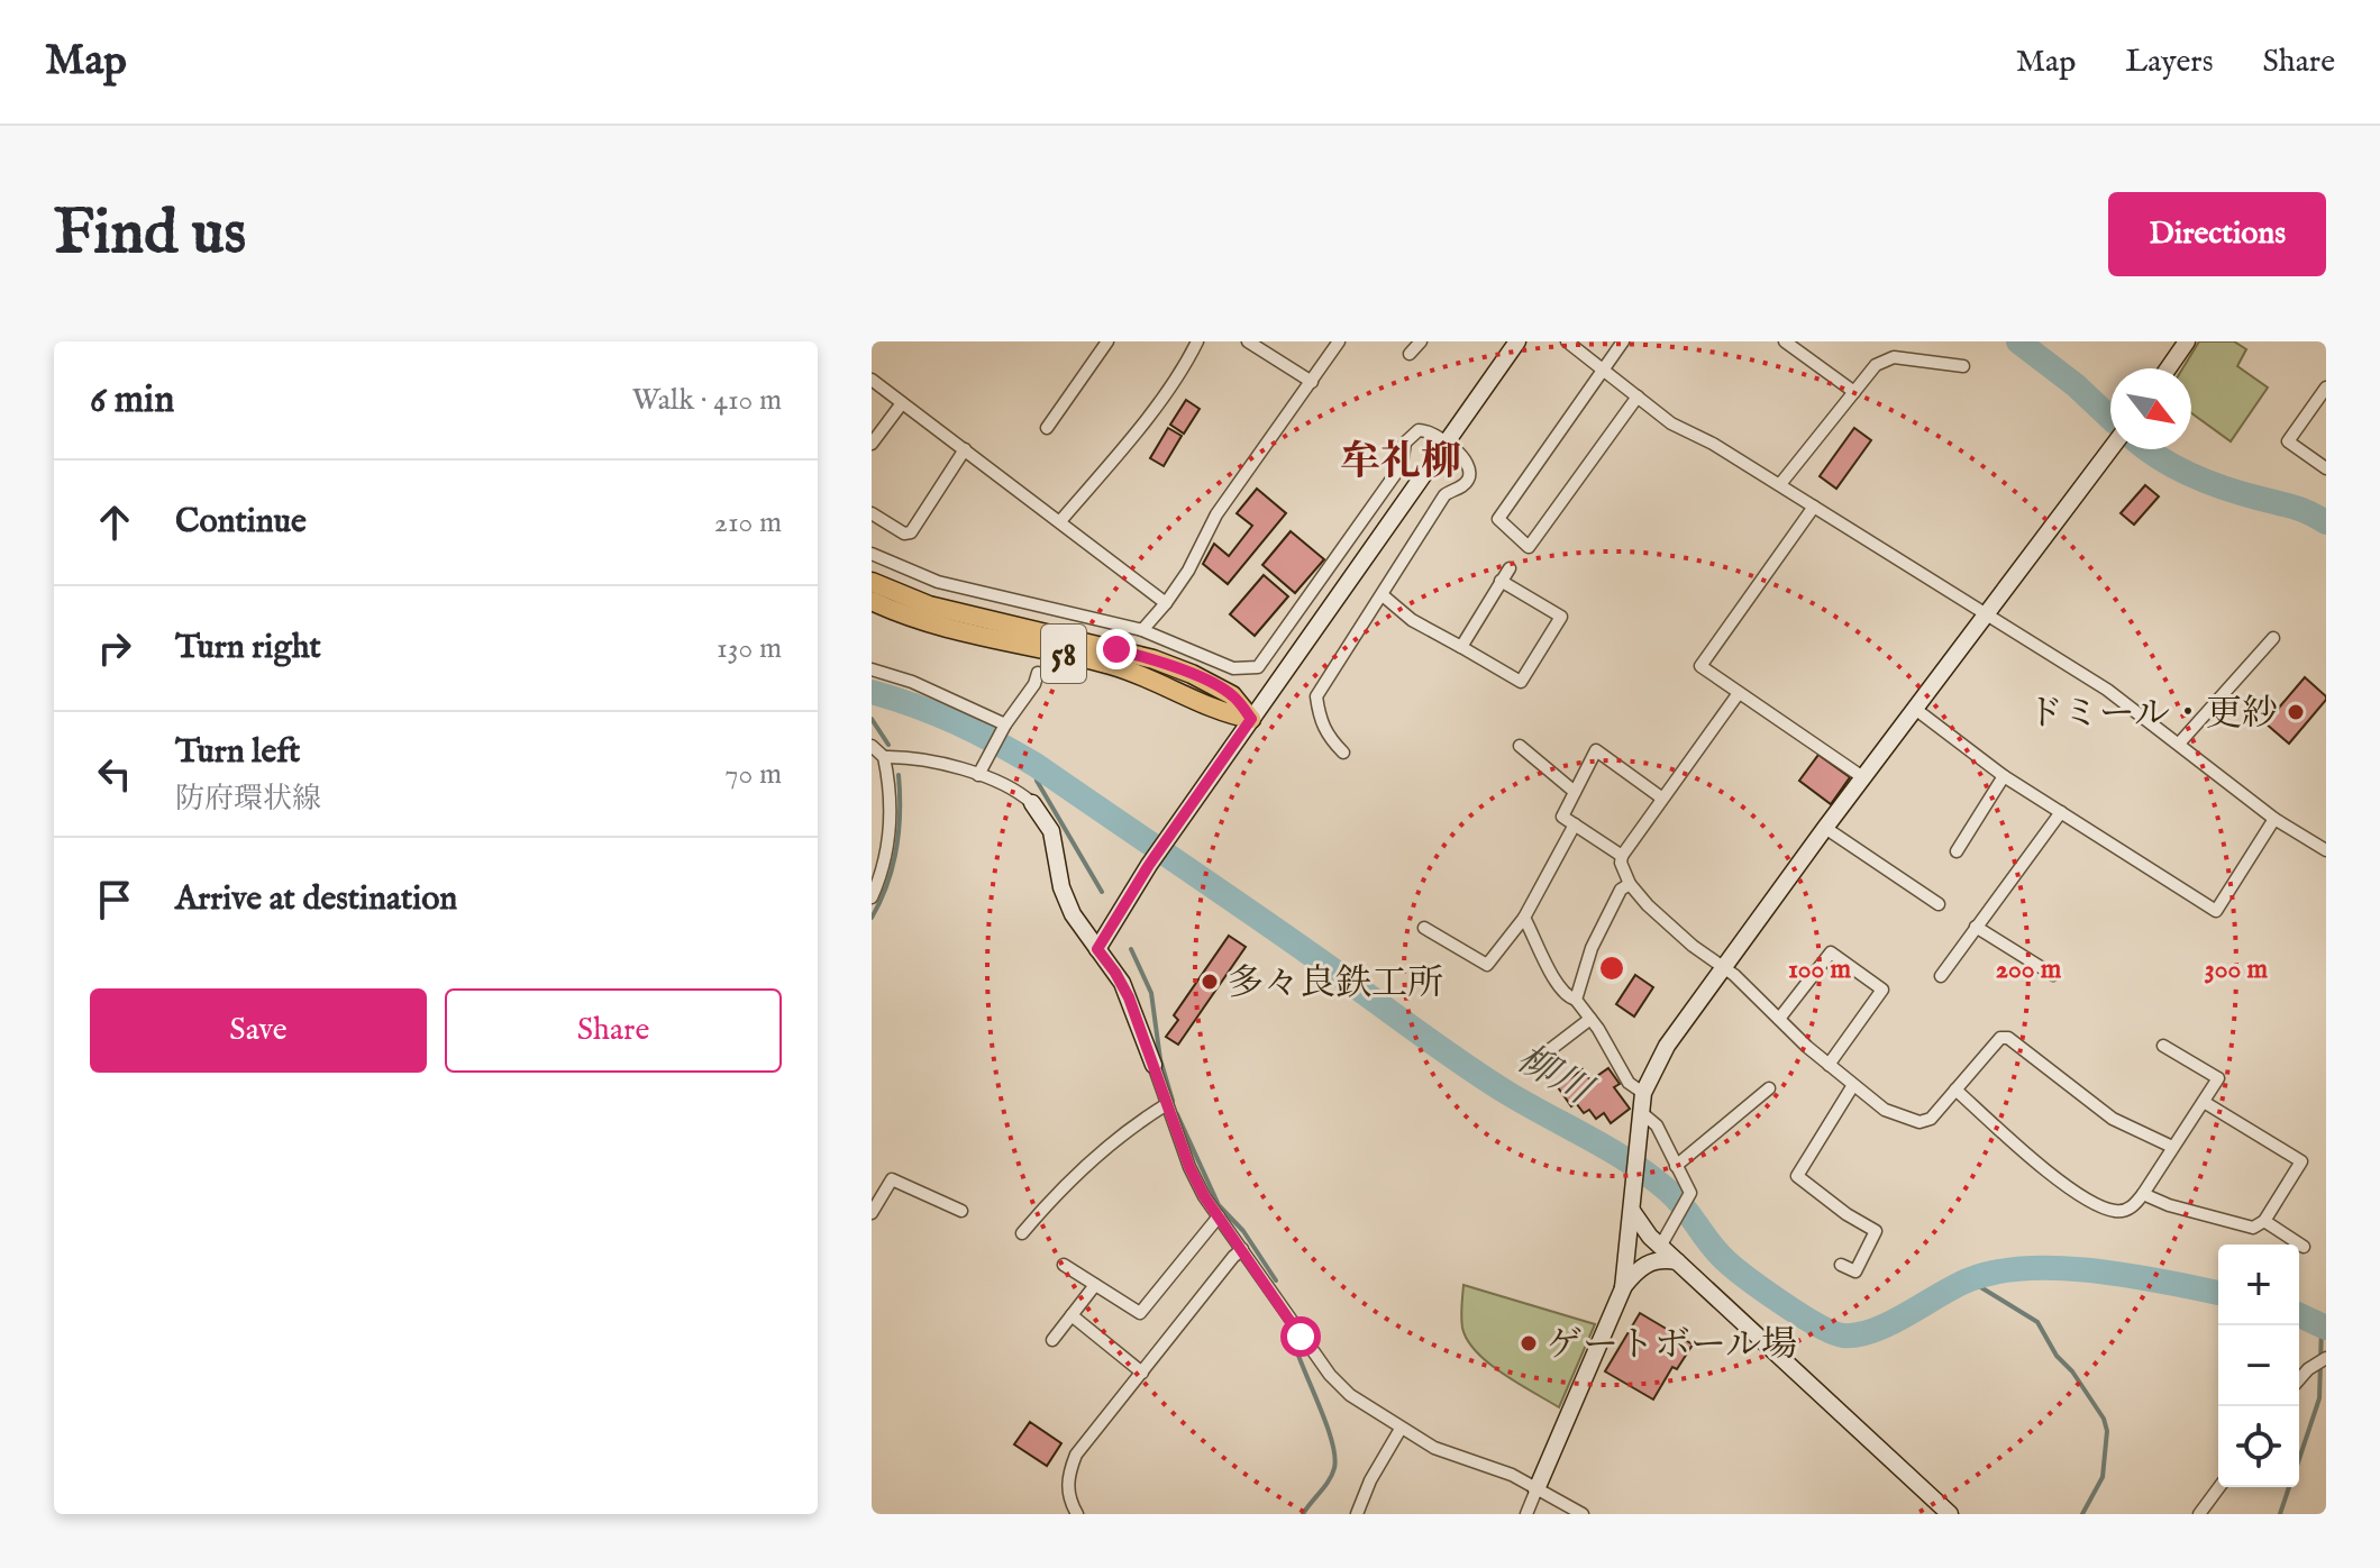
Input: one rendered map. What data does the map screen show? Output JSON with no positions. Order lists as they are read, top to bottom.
{
  "streets": {
    "main road": ["58"]
  },
  "districts": ["牟礼柳"],
  "water": ["柳川"],
  "places": ["ドミール・更紗", "多々良鉄工所", "ゲートボール場"],
  "north": "bottom right",
  "page": {
    "header": "Map",
    "nav": ["Map", "Layers", "Share"],
    "buttons": [
      "Directions",
      ["Save", "Share"]
    ],
    "title": "Find us",
    "heading": ["6 min", "Walk · 410 m"],
    "list": [
      ["Continue", "210 m"],
      ["Turn right", "130 m"],
      ["Turn left", "防府環状線", "70 m"],
      "Arrive at destination"
    ],
    "map_buttons": ["+", "−"]
  },
  "rings": ["100 m", "200 m", "300 m"]
}
